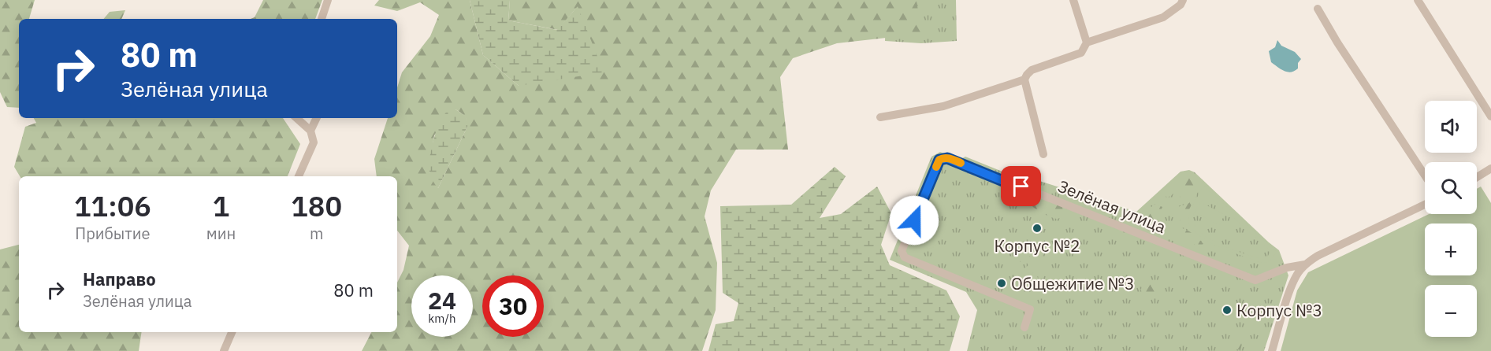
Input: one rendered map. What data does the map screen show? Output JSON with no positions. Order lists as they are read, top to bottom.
{
  "streets": {
    "street": ["Зелёная улица"]
  },
  "places": ["Корпус №2", "Общежитие №3", "Корпус №3"],
  "page": {
    "turn": ["80 m", "Зелёная улица"],
    "map_buttons": ["+", "−"],
    "eta": [
      "11:06",
      "Прибытие",
      "1",
      "мин",
      "180",
      "m"
    ],
    "list": [
      {
        "name": "Направо",
        "note": "Зелёная улица",
        "value": "80 m"
      }
    ],
    "speed": "24 km/h",
    "limit": "30"
  }
}
